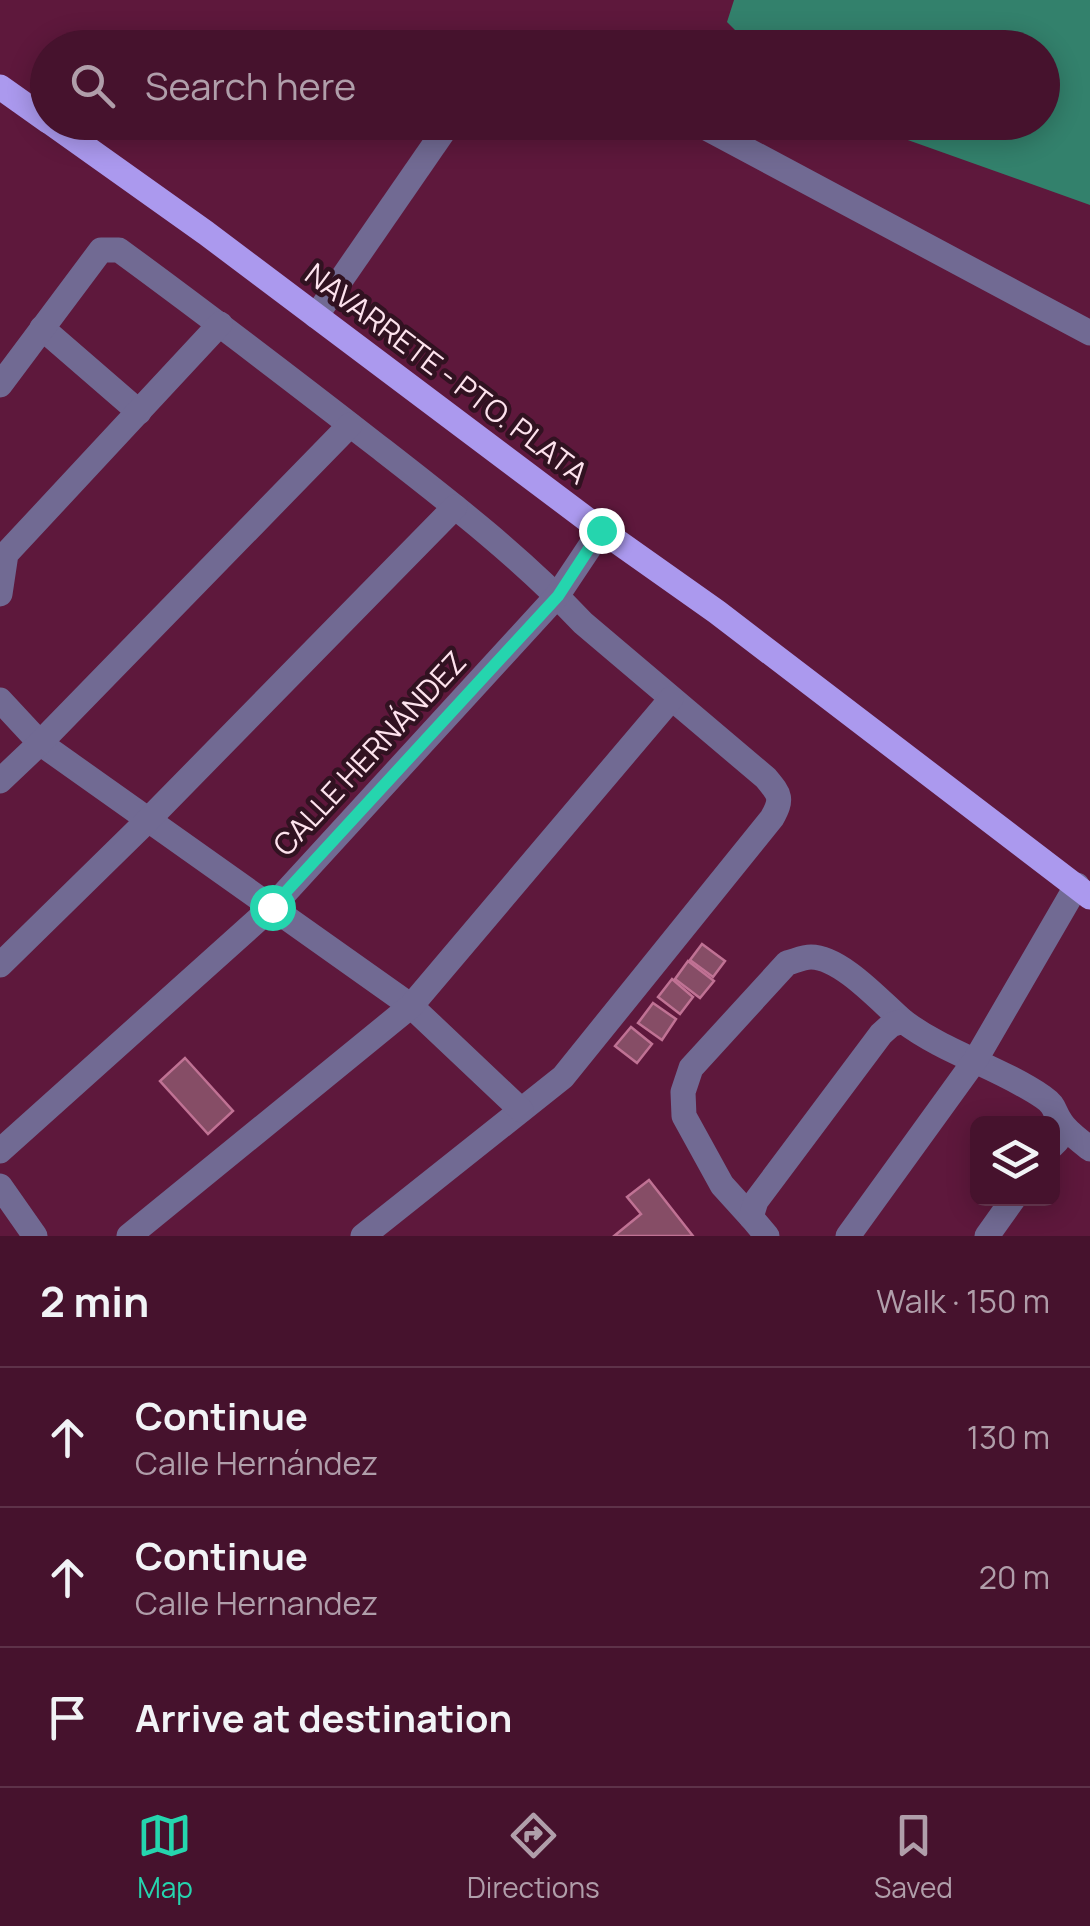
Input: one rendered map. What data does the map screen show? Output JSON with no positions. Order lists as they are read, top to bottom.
{
  "streets": {
    "main road": ["NAVARRETE - PTO. PLATA"],
    "street": ["CALLE HERNÁNDEZ"]
  },
  "crossings": [
    ["NAVARRETE - PTO. PLATA", "CALLE HERNÁNDEZ"]
  ],
  "page": {
    "search": "Search here",
    "heading": ["2 min", "Walk · 150 m"],
    "list": [
      ["Continue", "Calle Hernández", "130 m"],
      ["Continue", "Calle Hernandez", "20 m"],
      "Arrive at destination"
    ],
    "nav": ["Map", "Directions", "Saved"]
  }
}
